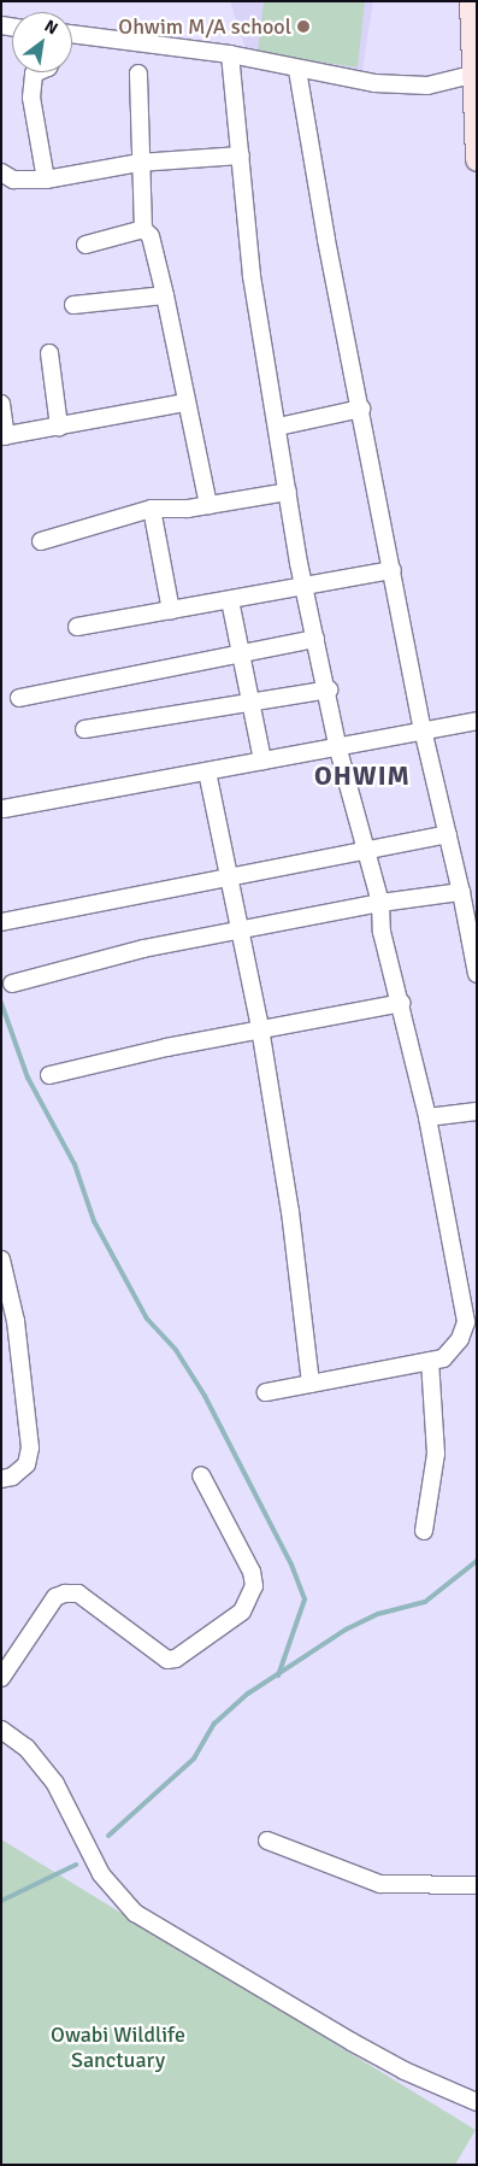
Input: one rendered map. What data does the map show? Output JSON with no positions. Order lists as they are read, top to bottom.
{
  "districts": ["OHWIM"],
  "parks": ["Owabi Wildlife Sanctuary"],
  "places": ["Ohwim M/A school"],
  "north": "top right"
}
